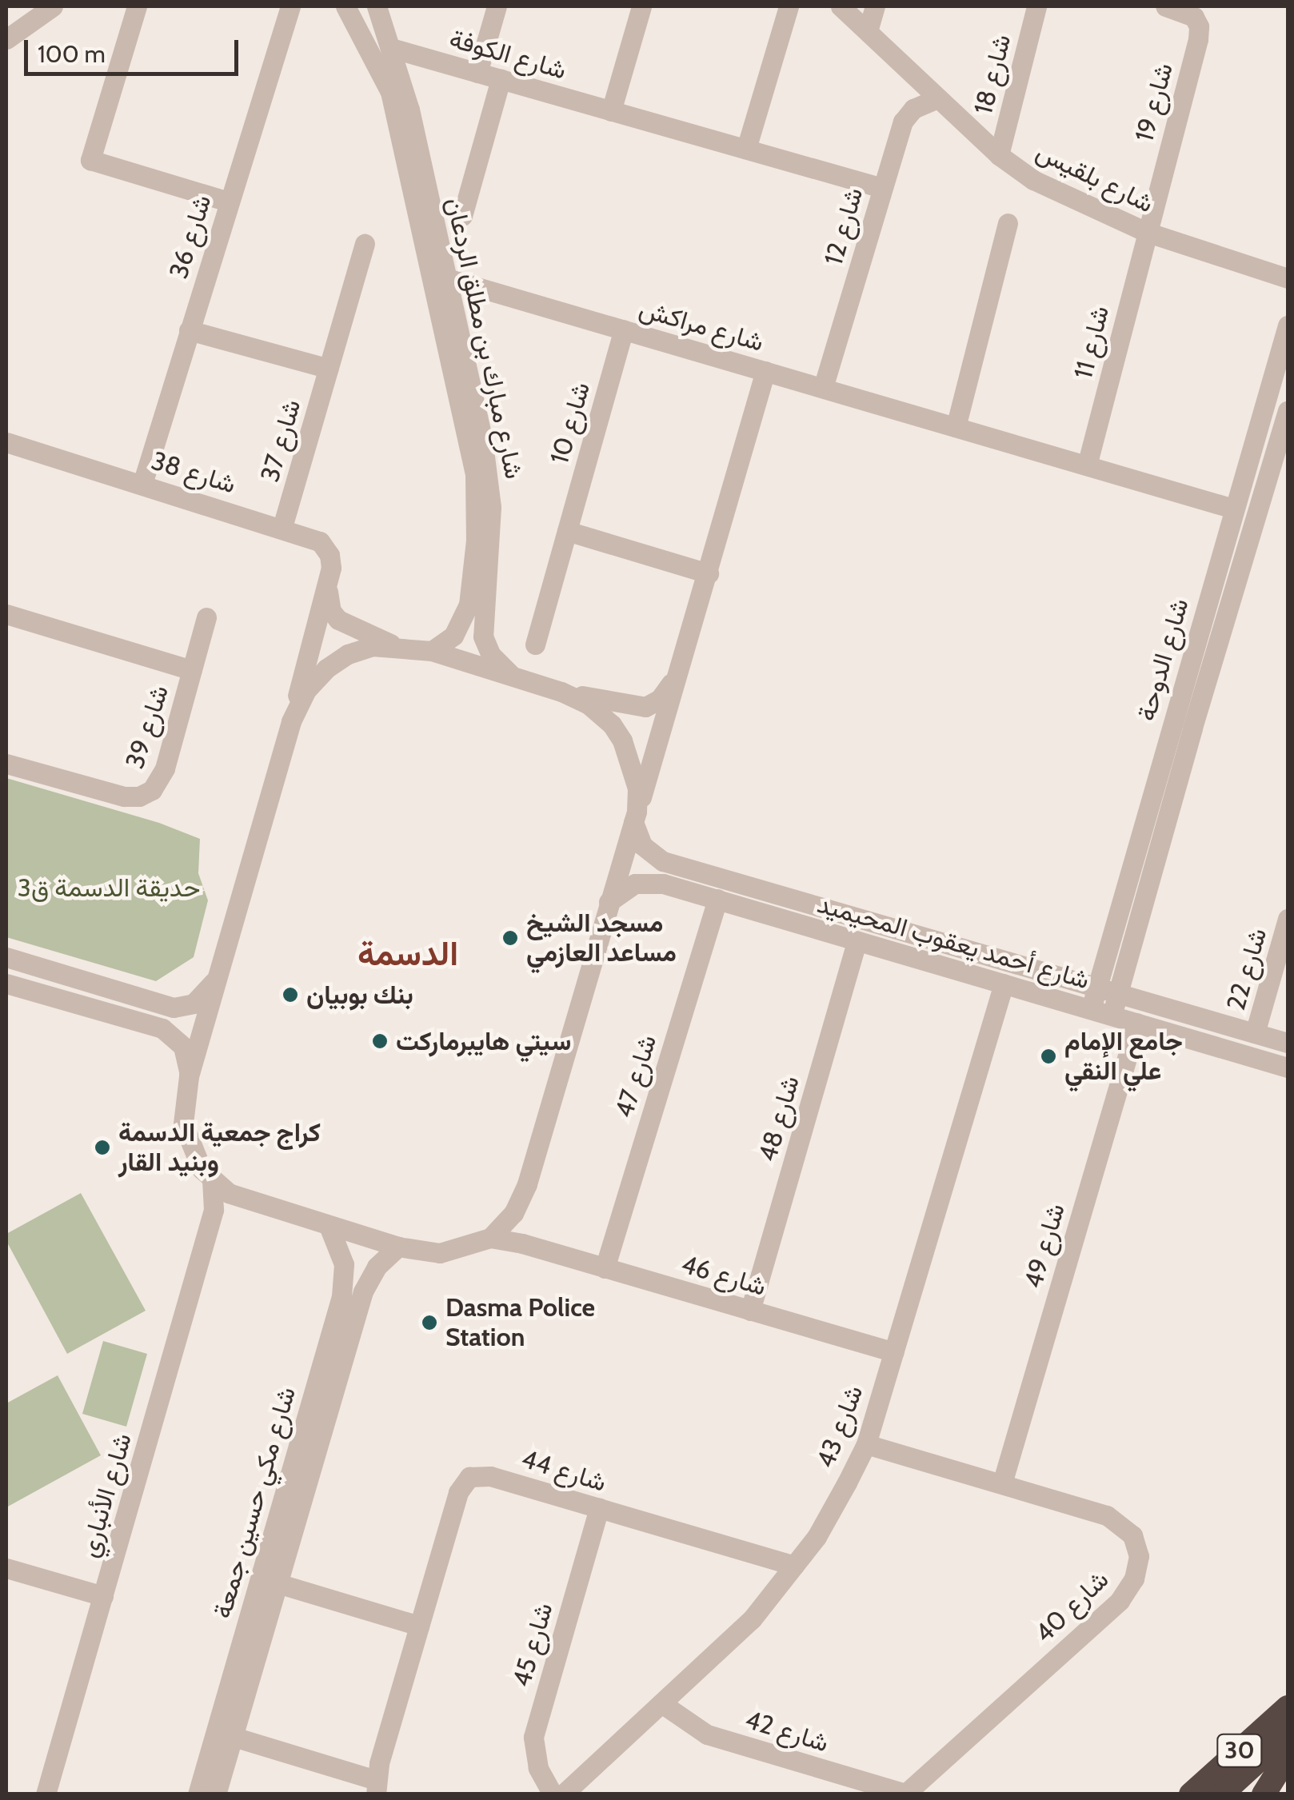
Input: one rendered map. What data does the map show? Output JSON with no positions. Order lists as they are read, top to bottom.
{
  "streets": {
    "highway": ["30"],
    "street": [
      "شارع الكوفة",
      "شارع 18",
      "شارع 19",
      "شارع بلقيس",
      "شارع 12",
      "شارع 36",
      "شارع مراكش",
      "شارع مبارك بن مطلق الردعان",
      "شارع 11",
      "شارع 10",
      "شارع 37",
      "شارع 38",
      "شارع الدوحة",
      "شارع 39",
      "شارع أحمد يعقوب المحيميد",
      "شارع 22",
      "شارع 47",
      "شارع 48",
      "شارع 49",
      "شارع 46",
      "شارع 43",
      "شارع 44",
      "شارع الأنباري",
      "شارع مكي حسين جمعة",
      "شارع 40",
      "شارع 45",
      "شارع 42"
    ]
  },
  "crossings": [
    ["شارع الكوفة", "شارع 12"],
    ["شارع الكوفة", "شارع مبارك بن مطلق الردعان"],
    ["شارع 18", "شارع بلقيس"],
    ["شارع 19", "شارع بلقيس"],
    ["شارع 19", "شارع 11"],
    ["شارع بلقيس", "شارع 12"],
    ["شارع بلقيس", "شارع 11"],
    ["شارع 12", "شارع مراكش"],
    ["شارع 36", "شارع 38"],
    ["شارع مراكش", "شارع مبارك بن مطلق الردعان"],
    ["شارع مراكش", "شارع 11"],
    ["شارع مراكش", "شارع 10"],
    ["شارع مراكش", "شارع الدوحة"],
    ["شارع 37", "شارع 38"],
    ["شارع الدوحة", "شارع أحمد يعقوب المحيميد"],
    ["شارع أحمد يعقوب المحيميد", "شارع 22"],
    ["شارع أحمد يعقوب المحيميد", "شارع 47"],
    ["شارع أحمد يعقوب المحيميد", "شارع 48"],
    ["شارع أحمد يعقوب المحيميد", "شارع 49"],
    ["شارع أحمد يعقوب المحيميد", "شارع 43"],
    ["شارع 47", "شارع 46"],
    ["شارع 48", "شارع 46"],
    ["شارع 49", "شارع 40"],
    ["شارع 46", "شارع 43"],
    ["شارع 43", "شارع 44"],
    ["شارع 43", "شارع 40"],
    ["شارع 43", "شارع 42"],
    ["شارع 44", "شارع مكي حسين جمعة"],
    ["شارع 44", "شارع 45"],
    ["شارع 40", "شارع 42"]
  ],
  "districts": ["الدسمة"],
  "parks": ["حديقة الدسمة ق3"],
  "places": [
    "مسجد الشيخ مساعد العازمي",
    "بنك بوبيان",
    "سيتي هايبرماركت",
    "جامع الإمام علي النقي",
    "كراج جمعية الدسمة وبنيد القار",
    "Dasma Police Station"
  ],
  "scale_bar": "100 m"
}
